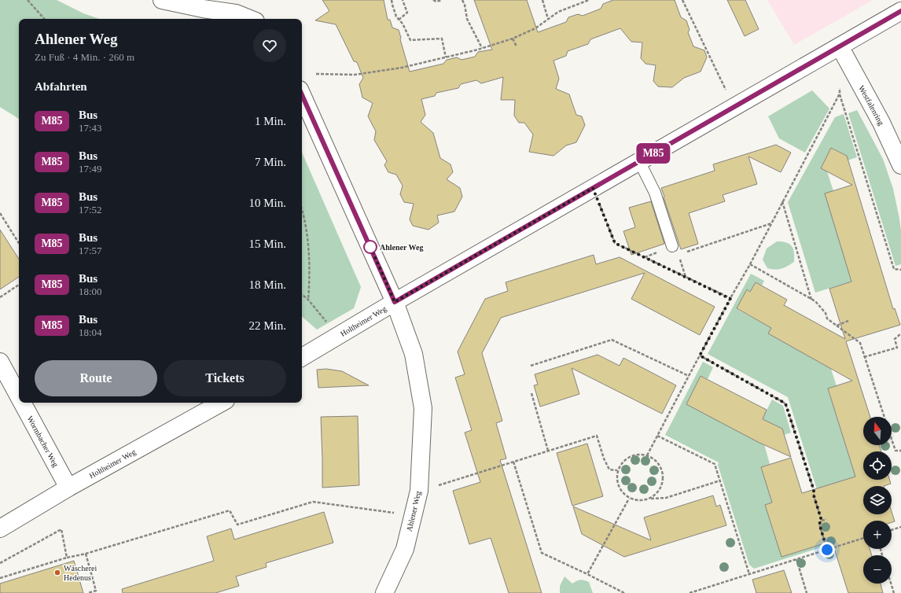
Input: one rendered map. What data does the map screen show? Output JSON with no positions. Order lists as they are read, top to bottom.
{
  "streets": {
    "street": [
      "Westfalenring",
      "Holtheimer Weg",
      "Wormbacher Weg",
      "Ahlener Weg"
    ]
  },
  "crossings": [
    ["Westfalenring", "Holtheimer Weg"],
    ["Holtheimer Weg", "Wormbacher Weg"],
    ["Holtheimer Weg", "Ahlener Weg"]
  ],
  "places": ["Ahlener Weg", "Wäscherei Hedenus"],
  "lines": ["bus line M85"],
  "north": "top",
  "page": {
    "on_map": "M85",
    "heading": [
      ["Ahlener Weg", "Zu Fuß · 4 Min. · 260 m"],
      "Abfahrten"
    ],
    "list": [
      {
        "mark": "M85",
        "name": "Bus",
        "note": "17:43",
        "value": "1 Min."
      },
      {
        "mark": "M85",
        "name": "Bus",
        "note": "17:49",
        "value": "7 Min."
      },
      {
        "mark": "M85",
        "name": "Bus",
        "note": "17:52",
        "value": "10 Min."
      },
      {
        "mark": "M85",
        "name": "Bus",
        "note": "17:57",
        "value": "15 Min."
      },
      {
        "mark": "M85",
        "name": "Bus",
        "note": "18:00",
        "value": "18 Min."
      },
      {
        "mark": "M85",
        "name": "Bus",
        "note": "18:04",
        "value": "22 Min."
      }
    ],
    "buttons": ["Route", "Tickets"],
    "map_buttons": ["+", "−"]
  }
}
